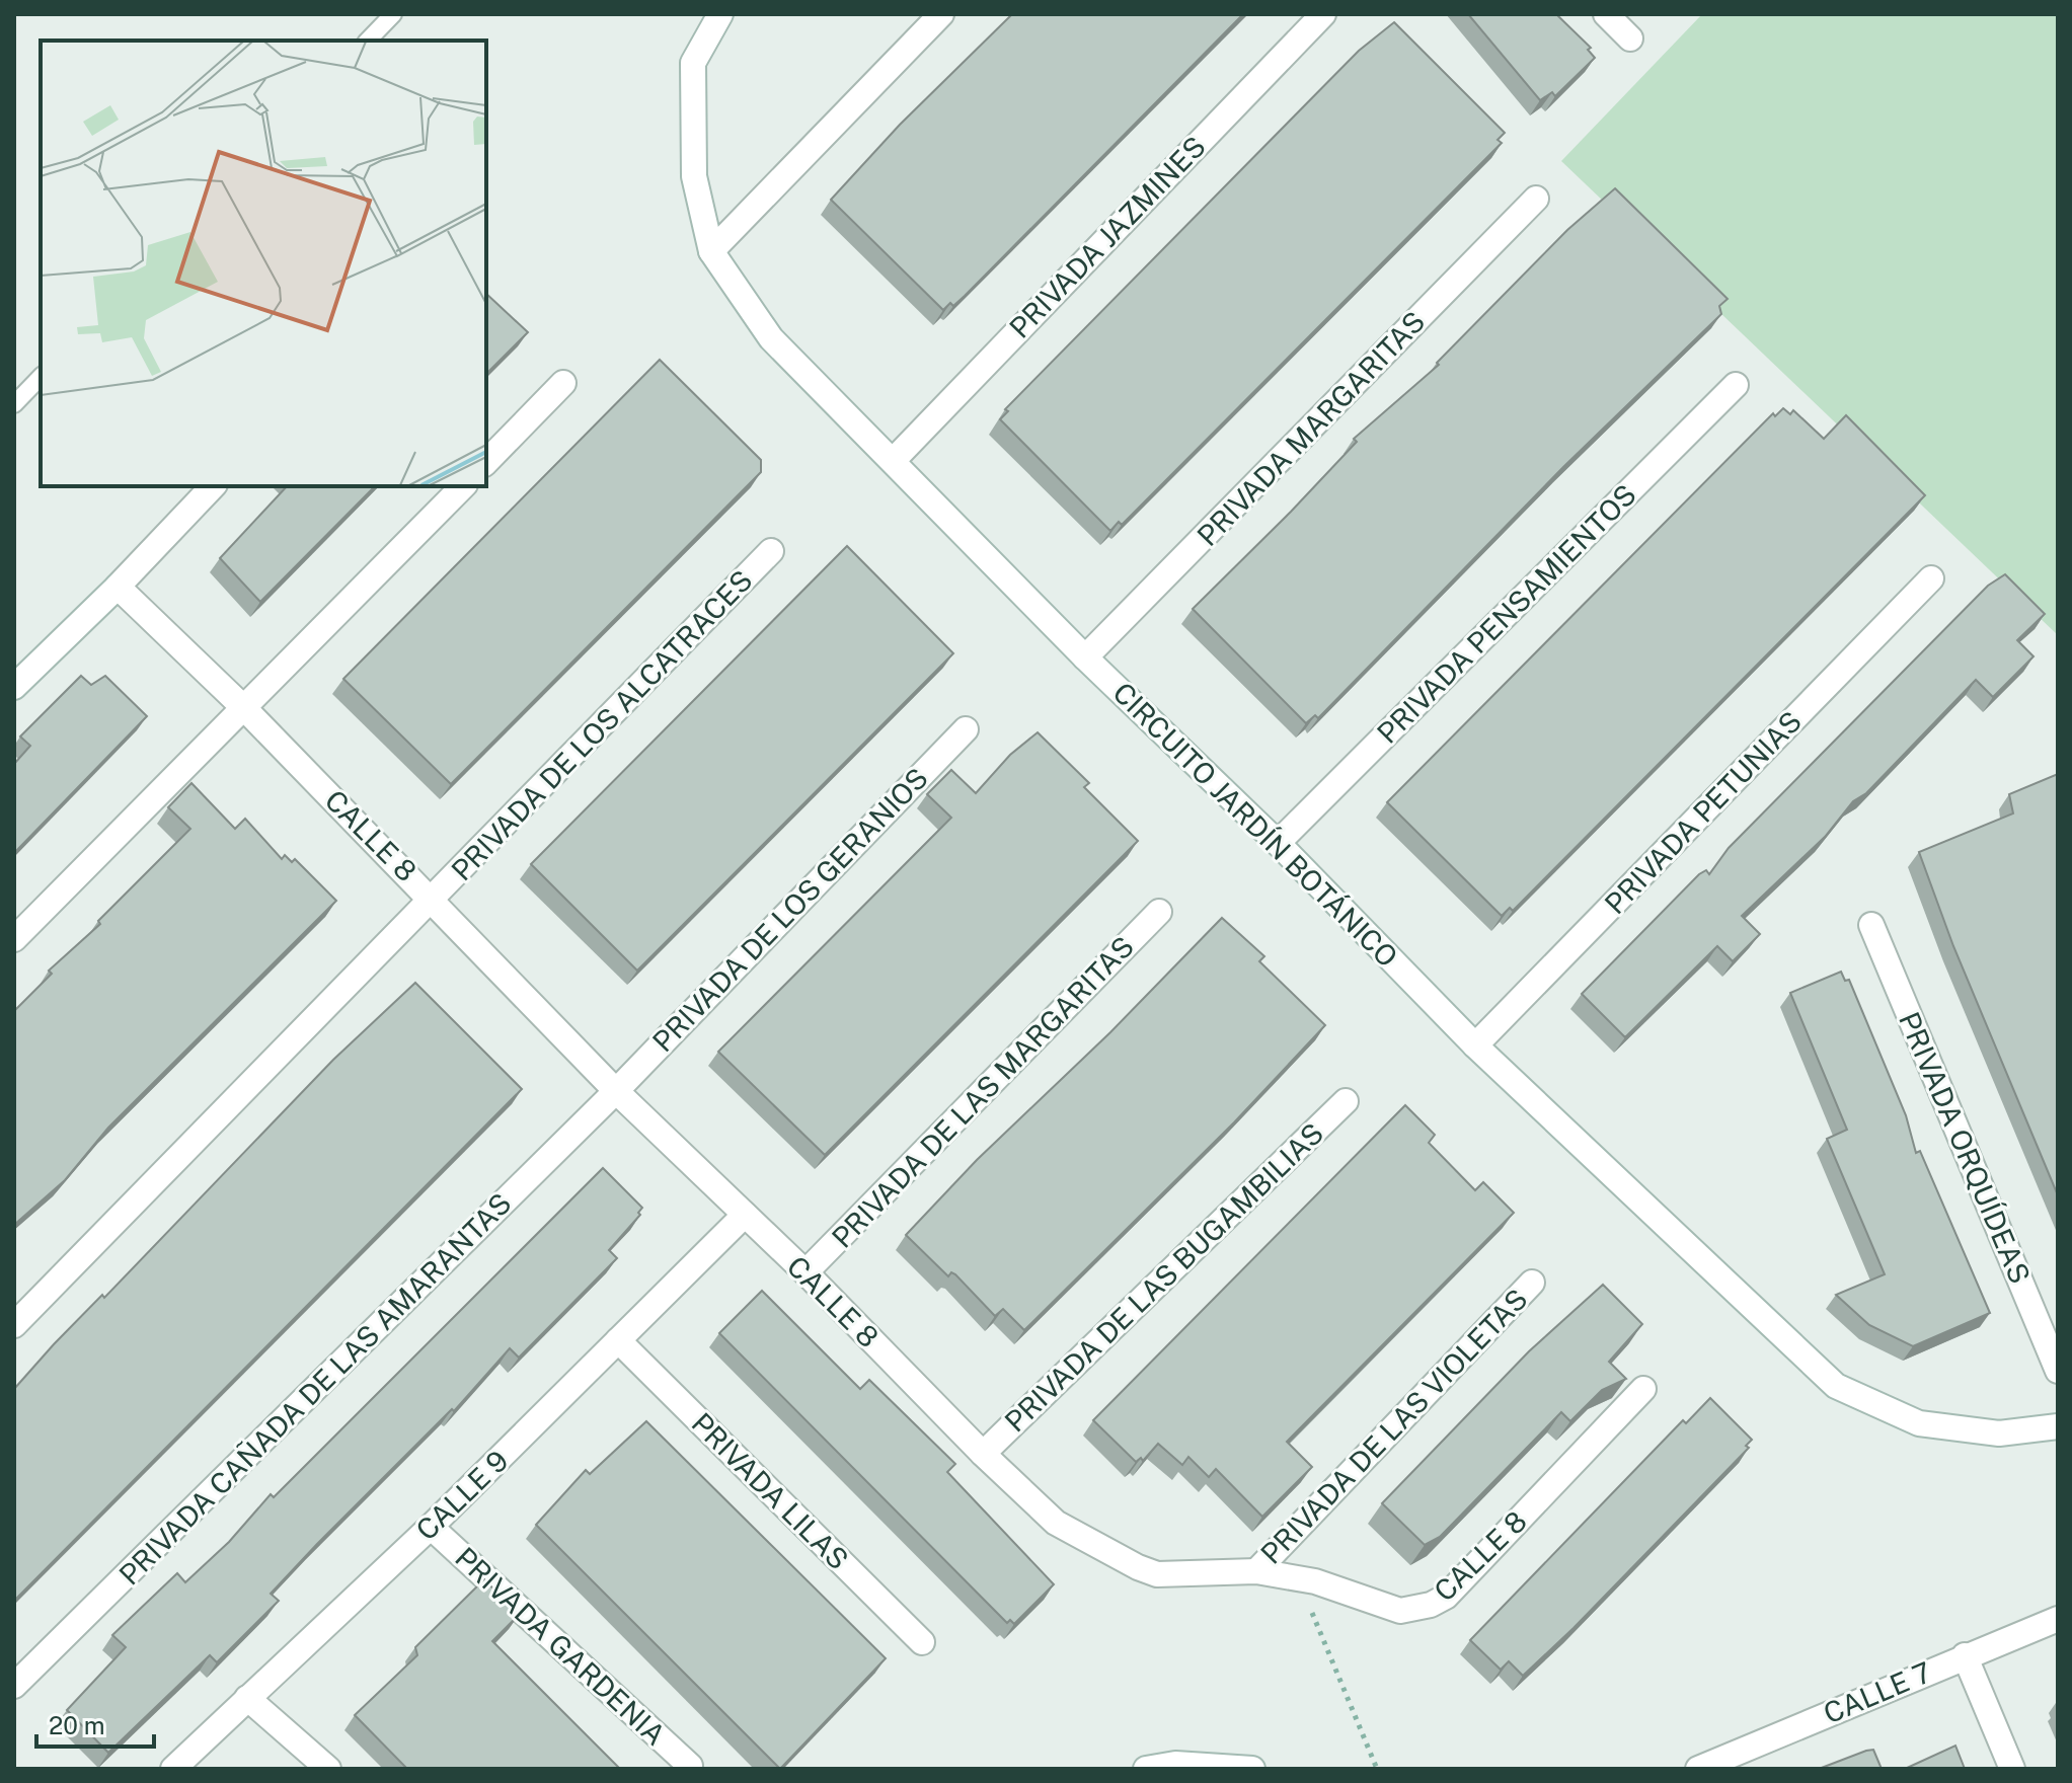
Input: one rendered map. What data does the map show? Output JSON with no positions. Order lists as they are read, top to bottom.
{
  "streets": {
    "street": [
      "PRIVADA JAZMINES",
      "PRIVADA MARGARITAS",
      "PRIVADA PENSAMIENTOS",
      "PRIVADA DE LOS ALCATRACES",
      "PRIVADA PETUNIAS",
      "CIRCUITO JARDÍN BOTÁNICO",
      "CALLE 8",
      "PRIVADA DE LOS GERANIOS",
      "PRIVADA DE LAS MARGARITAS",
      "PRIVADA ORQUÍDEAS",
      "PRIVADA DE LAS BUGAMBILIAS",
      "PRIVADA CAÑADA DE LAS AMARANTAS",
      "PRIVADA DE LAS VIOLETAS",
      "PRIVADA LILAS",
      "CALLE 9",
      "PRIVADA GARDENIA",
      "CALLE 7"
    ]
  },
  "crossings": [
    ["PRIVADA JAZMINES", "CIRCUITO JARDÍN BOTÁNICO"],
    ["PRIVADA MARGARITAS", "CIRCUITO JARDÍN BOTÁNICO"],
    ["PRIVADA PENSAMIENTOS", "CIRCUITO JARDÍN BOTÁNICO"],
    ["PRIVADA DE LOS ALCATRACES", "CALLE 8"],
    ["PRIVADA PETUNIAS", "CIRCUITO JARDÍN BOTÁNICO"],
    ["CALLE 8", "PRIVADA DE LOS GERANIOS"],
    ["CALLE 8", "PRIVADA DE LAS MARGARITAS"],
    ["CALLE 8", "PRIVADA DE LAS BUGAMBILIAS"],
    ["CALLE 8", "PRIVADA CAÑADA DE LAS AMARANTAS"],
    ["CALLE 8", "PRIVADA DE LAS VIOLETAS"],
    ["CALLE 8", "CALLE 9"],
    ["PRIVADA DE LOS GERANIOS", "PRIVADA CAÑADA DE LAS AMARANTAS"],
    ["PRIVADA LILAS", "CALLE 9"],
    ["CALLE 9", "PRIVADA GARDENIA"]
  ],
  "scale_bar": "20 m"
}
